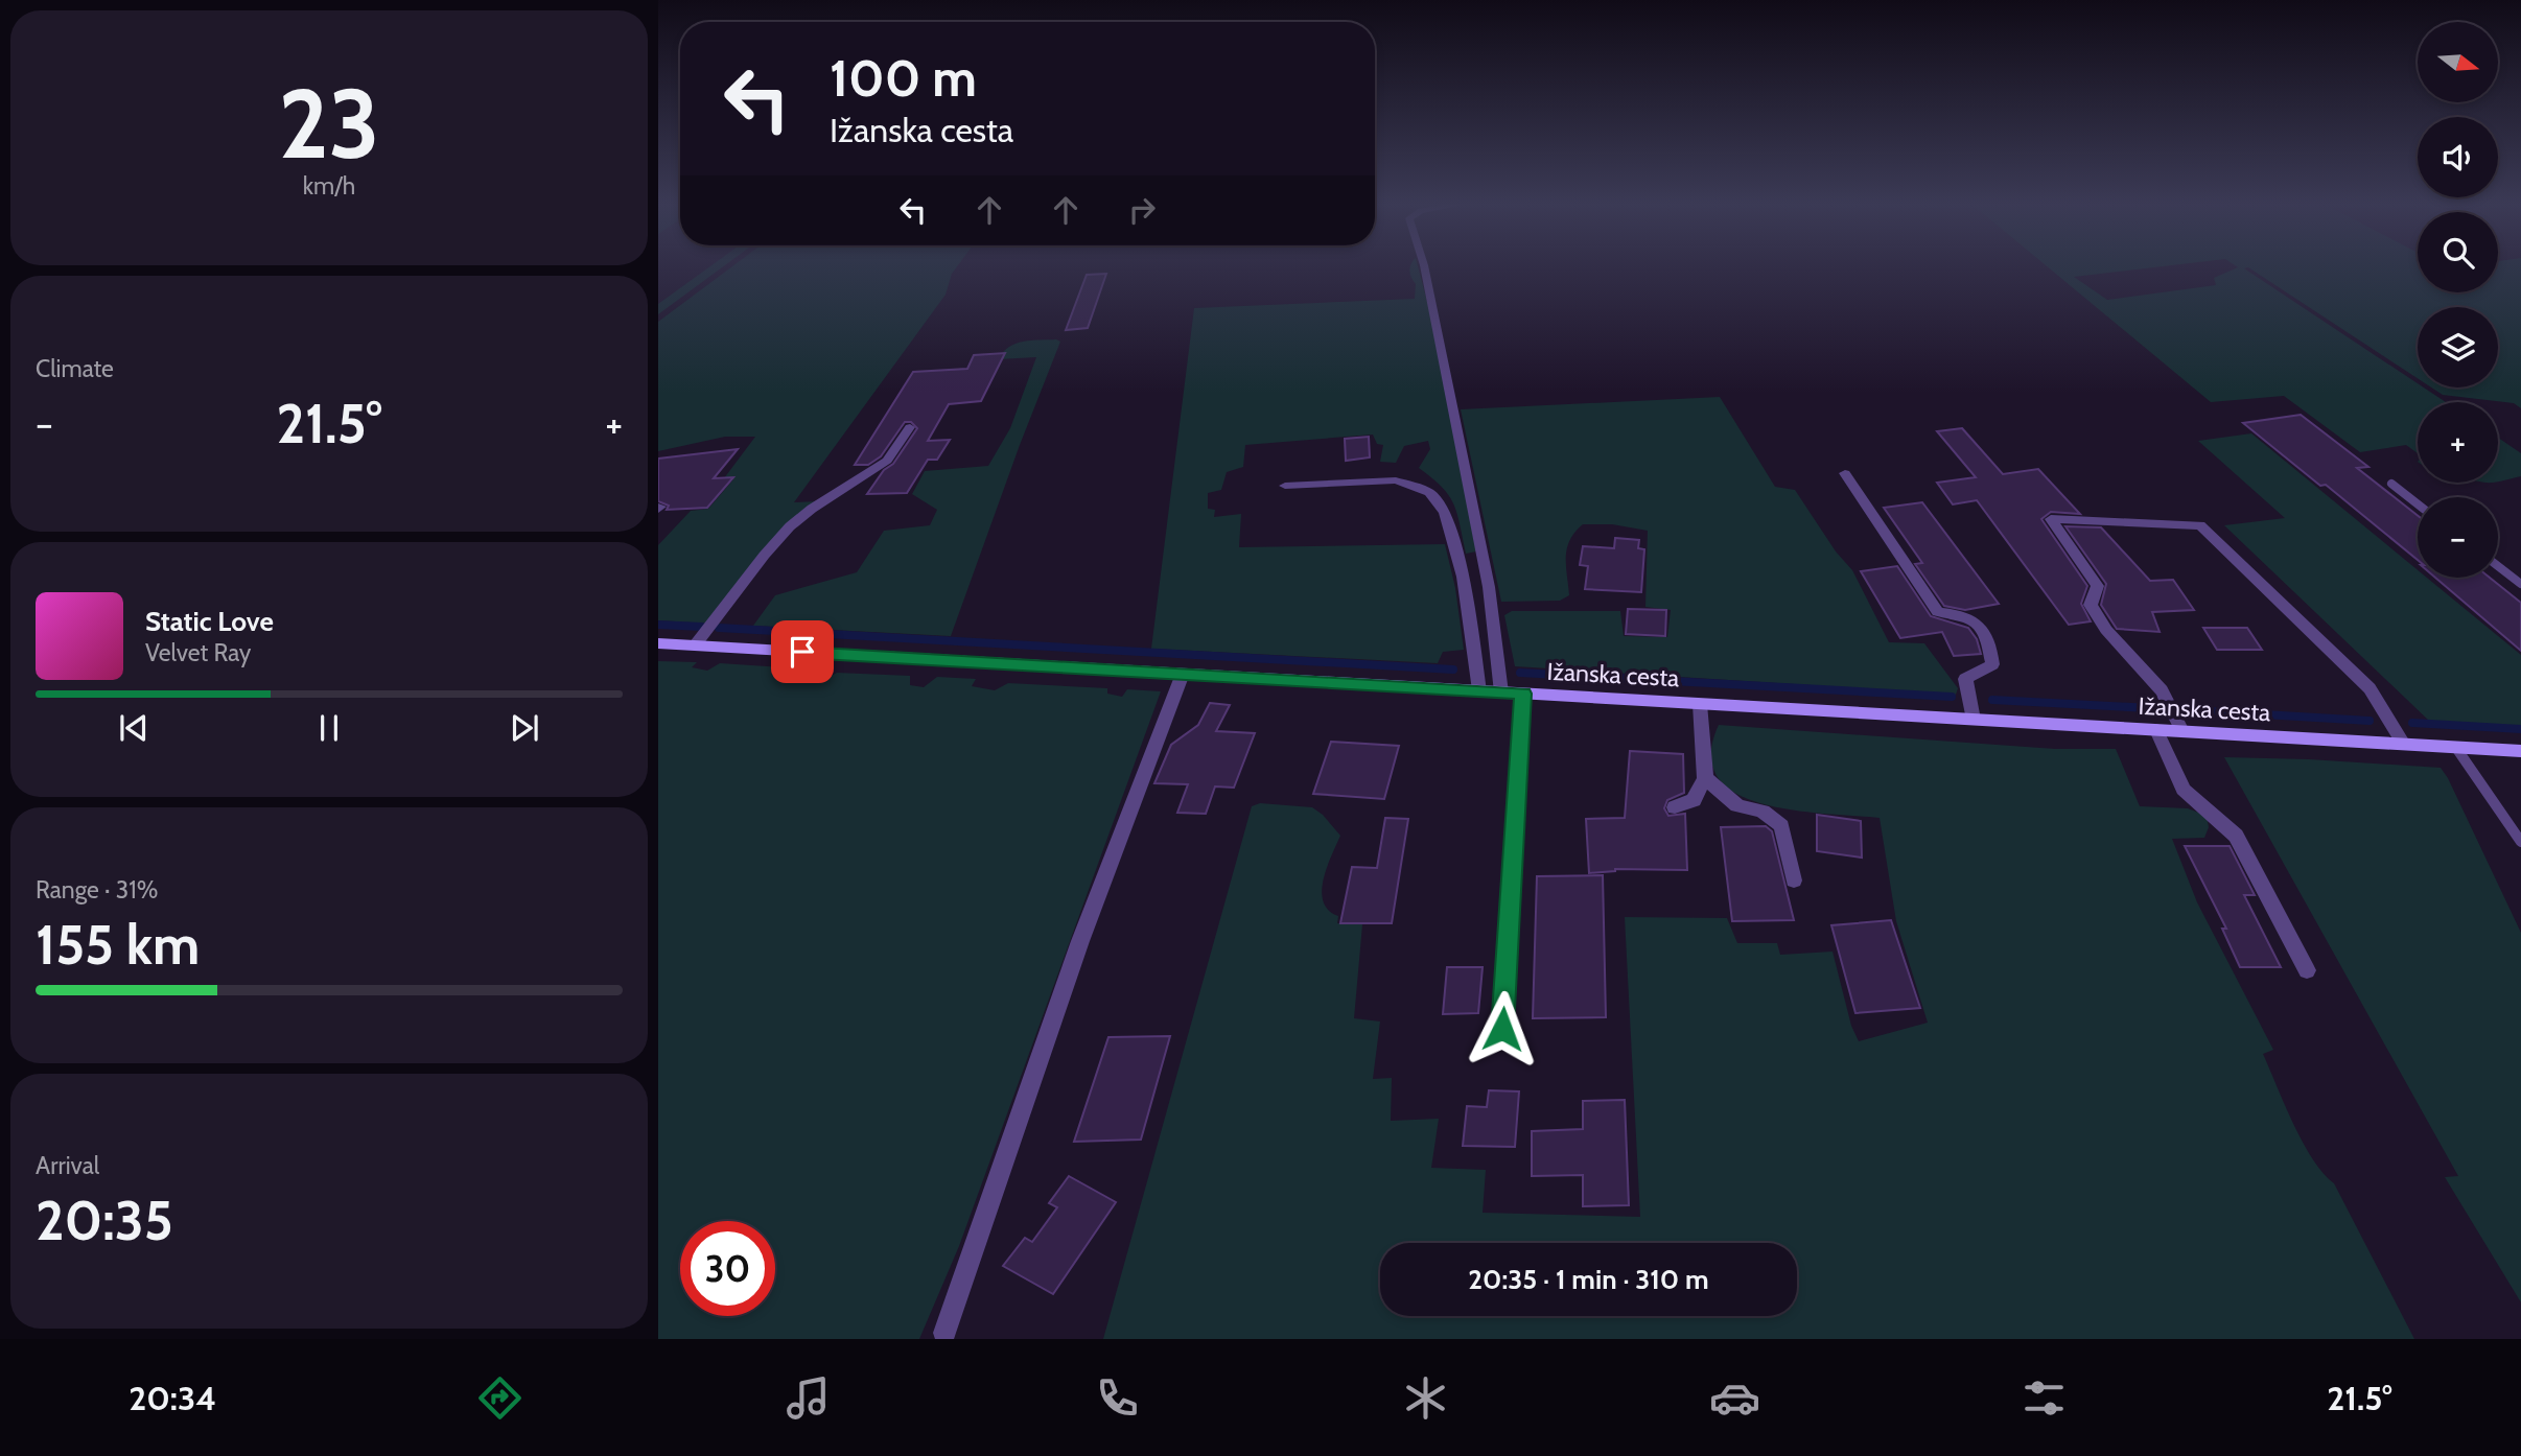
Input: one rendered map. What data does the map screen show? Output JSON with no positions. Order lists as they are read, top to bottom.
{
  "streets": {
    "street": ["Ižanska cesta"]
  },
  "north": "right",
  "page": {
    "tile": [
      ["23", "km/h"],
      "Climate",
      ["Range · 31%", "155 km"],
      ["Arrival", "20:35"]
    ],
    "map_buttons": ["+", "−"],
    "turn": ["100 m", "Ižanska cesta"],
    "heat": ["−", "21.5°", "+"],
    "song": ["Static Love", "Velvet Ray"],
    "limit": "30",
    "trip": "20:35 · 1 min · 310 m",
    "tabs": ["20:34", "21.5°"]
  }
}
